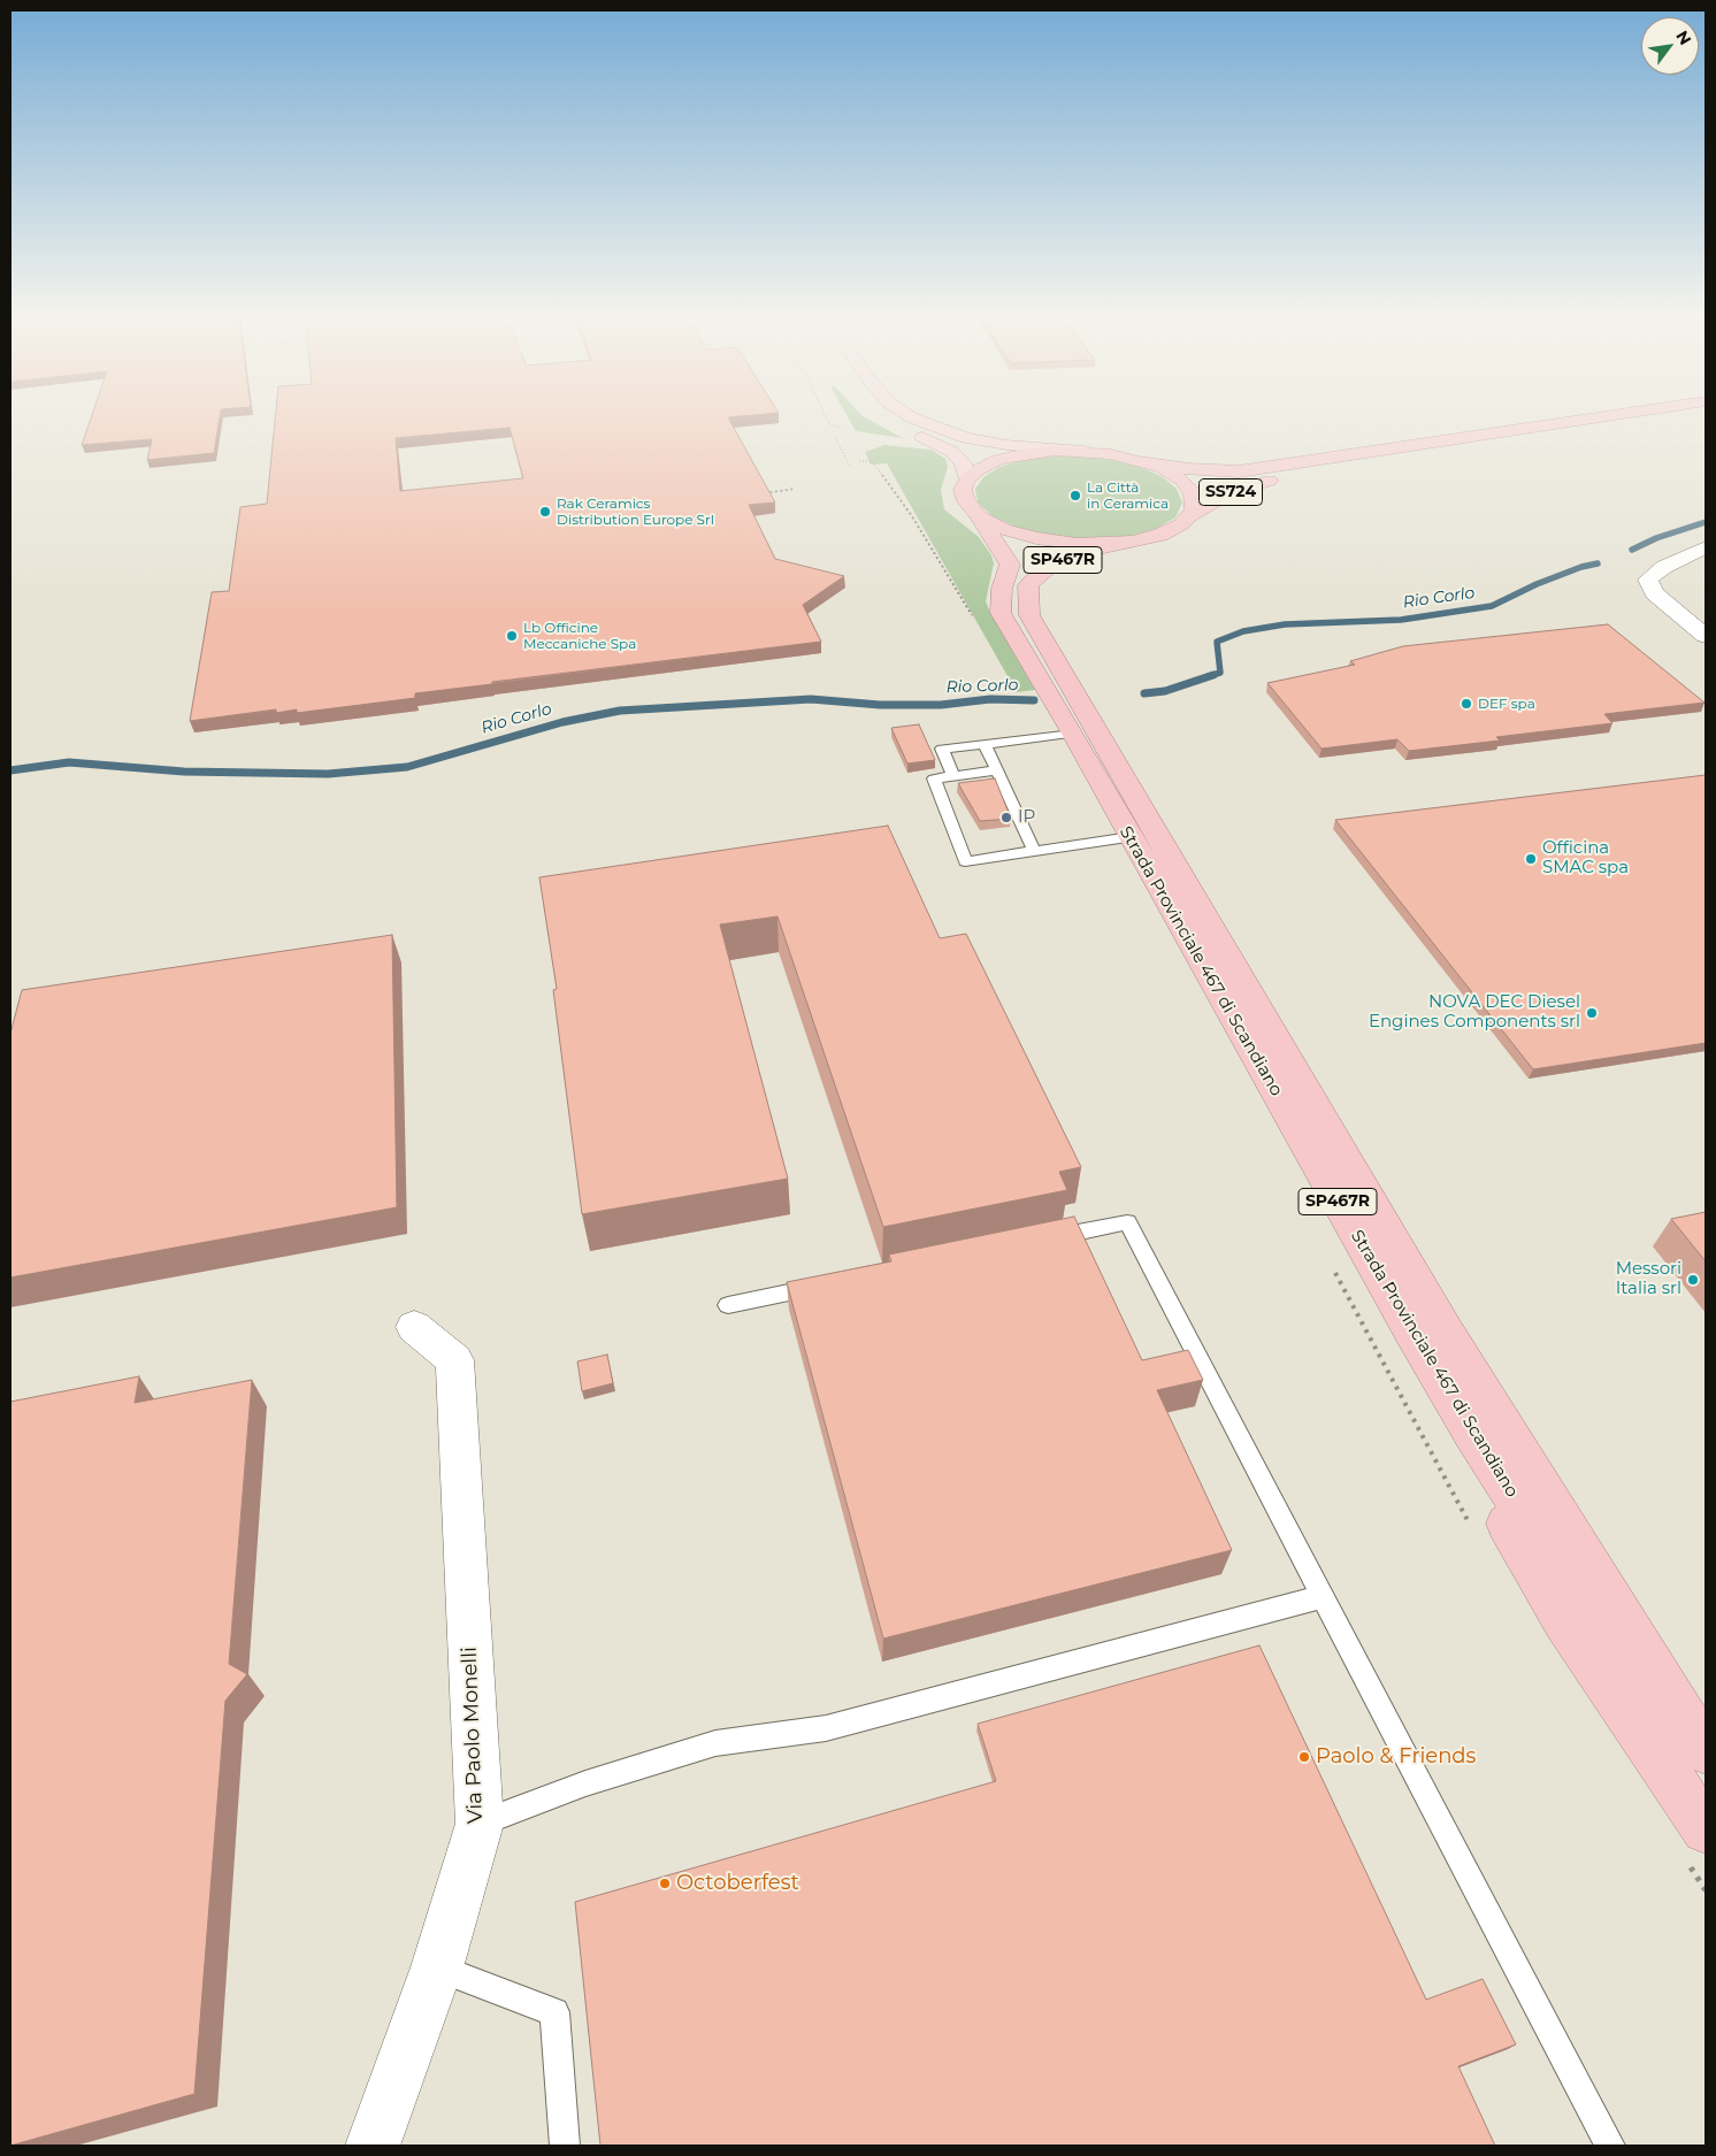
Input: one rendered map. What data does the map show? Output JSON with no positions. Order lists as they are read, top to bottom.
{
  "streets": {
    "highway": ["SS724", "SP467R", "Strada Provinciale 467 di Scandiano"],
    "street": ["Via Paolo Monelli"]
  },
  "crossings": [
    ["SP467R", "Strada Provinciale 467 di Scandiano"]
  ],
  "water": ["Rio Corlo"],
  "places": [
    "La Città in Ceramica",
    "Rak Ceramics Distribution Europe Srl",
    "Lb Officine Meccaniche Spa",
    "DEF spa",
    "IP",
    "Officina SMAC spa",
    "NOVA DEC Diesel Engines Components srl",
    "Messori Italia srl",
    "Paolo & Friends",
    "Octoberfest"
  ],
  "north": "top right"
}
